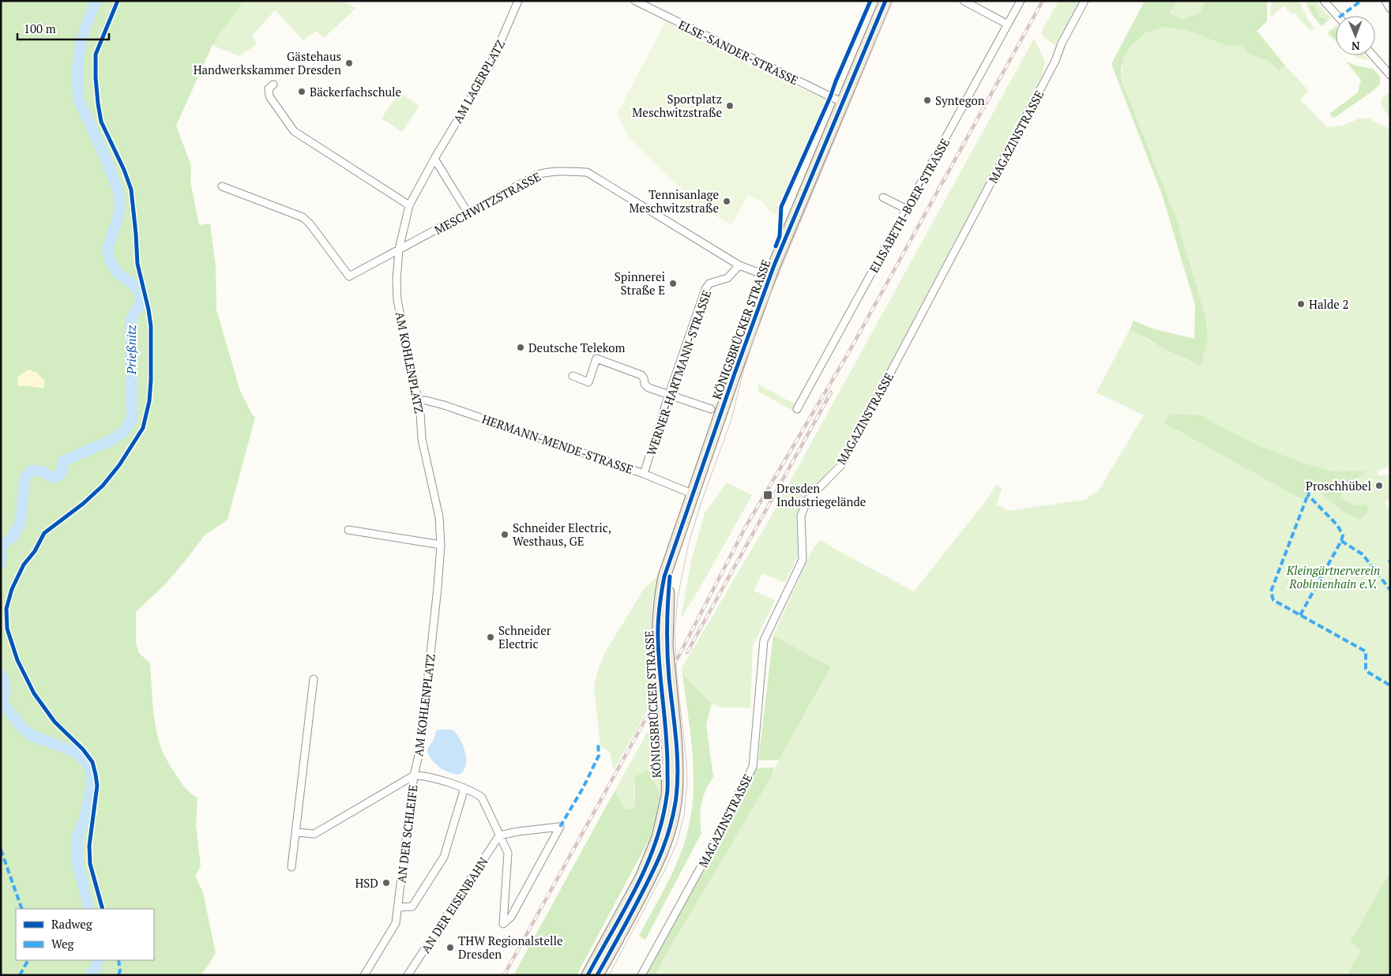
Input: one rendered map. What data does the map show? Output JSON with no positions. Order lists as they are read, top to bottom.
{
  "streets": {
    "main road": ["KÖNIGSBRÜCKER STRASSE"],
    "street": [
      "ELSE-SANDER-STRASSE",
      "AM LAGERPLATZ",
      "MAGAZINSTRASSE",
      "MESCHWITZSTRASSE",
      "ELISABETH-BOER-STRASSE",
      "AM KOHLENPLATZ",
      "WERNER-HARTMANN-STRASSE",
      "HERMANN-MENDE-STRASSE",
      "AN DER SCHLEIFE",
      "AN DER EISENBAHN"
    ]
  },
  "crossings": [
    ["ELSE-SANDER-STRASSE", "KÖNIGSBRÜCKER STRASSE"],
    ["AM LAGERPLATZ", "MESCHWITZSTRASSE"],
    ["AM LAGERPLATZ", "AM KOHLENPLATZ"],
    ["MESCHWITZSTRASSE", "KÖNIGSBRÜCKER STRASSE"],
    ["MESCHWITZSTRASSE", "AM KOHLENPLATZ"],
    ["MESCHWITZSTRASSE", "WERNER-HARTMANN-STRASSE"],
    ["KÖNIGSBRÜCKER STRASSE", "HERMANN-MENDE-STRASSE"],
    ["AM KOHLENPLATZ", "HERMANN-MENDE-STRASSE"],
    ["AM KOHLENPLATZ", "AN DER SCHLEIFE"],
    ["WERNER-HARTMANN-STRASSE", "HERMANN-MENDE-STRASSE"]
  ],
  "water": ["Prießnitz"],
  "parks": ["Kleingärtnerverein Robinienhain e.V."],
  "places": {
    "other": [
      "Gästehaus Handwerkskammer Dresden",
      "Bäckerfachschule",
      "Syntegon",
      "Sportplatz Meschwitzstraße",
      "Tennisanlage Meschwitzstraße",
      "Spinnerei Straße E",
      "Halde 2",
      "Deutsche Telekom",
      "Proschhübel",
      "Schneider Electric, Westhaus, GE",
      "Schneider Electric",
      "HSD",
      "THW Regionalstelle Dresden"
    ],
    "transit": ["Dresden Industriegelände"]
  },
  "legend": ["Radweg", "Weg"],
  "scale_bar": "100 m",
  "north": "bottom"
}
